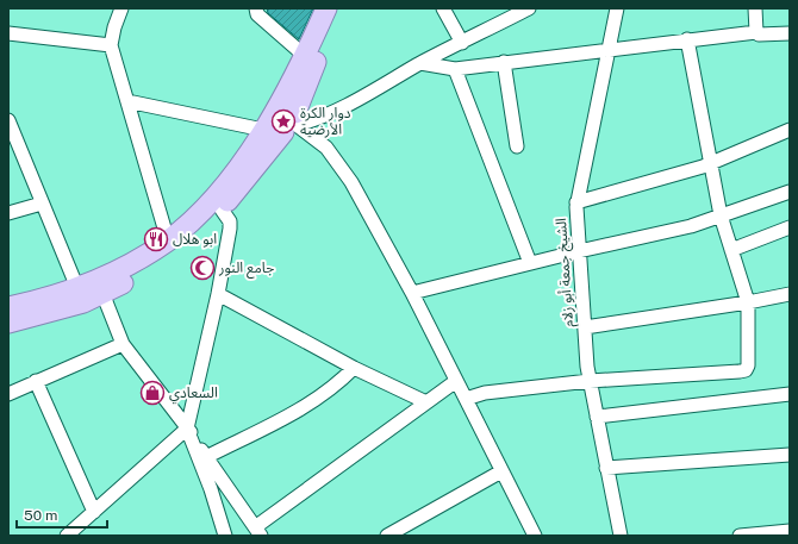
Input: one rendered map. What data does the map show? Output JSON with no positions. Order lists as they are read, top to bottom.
{
  "streets": {
    "street": ["الشيخ جمعة أبو زلام"]
  },
  "places": {
    "place": ["دوار الكرة الأرضية"],
    "restaurant": ["ابو هلال"],
    "mosque": ["جامع النور"],
    "shop": ["السعادي"]
  },
  "scale_bar": "50 m"
}
